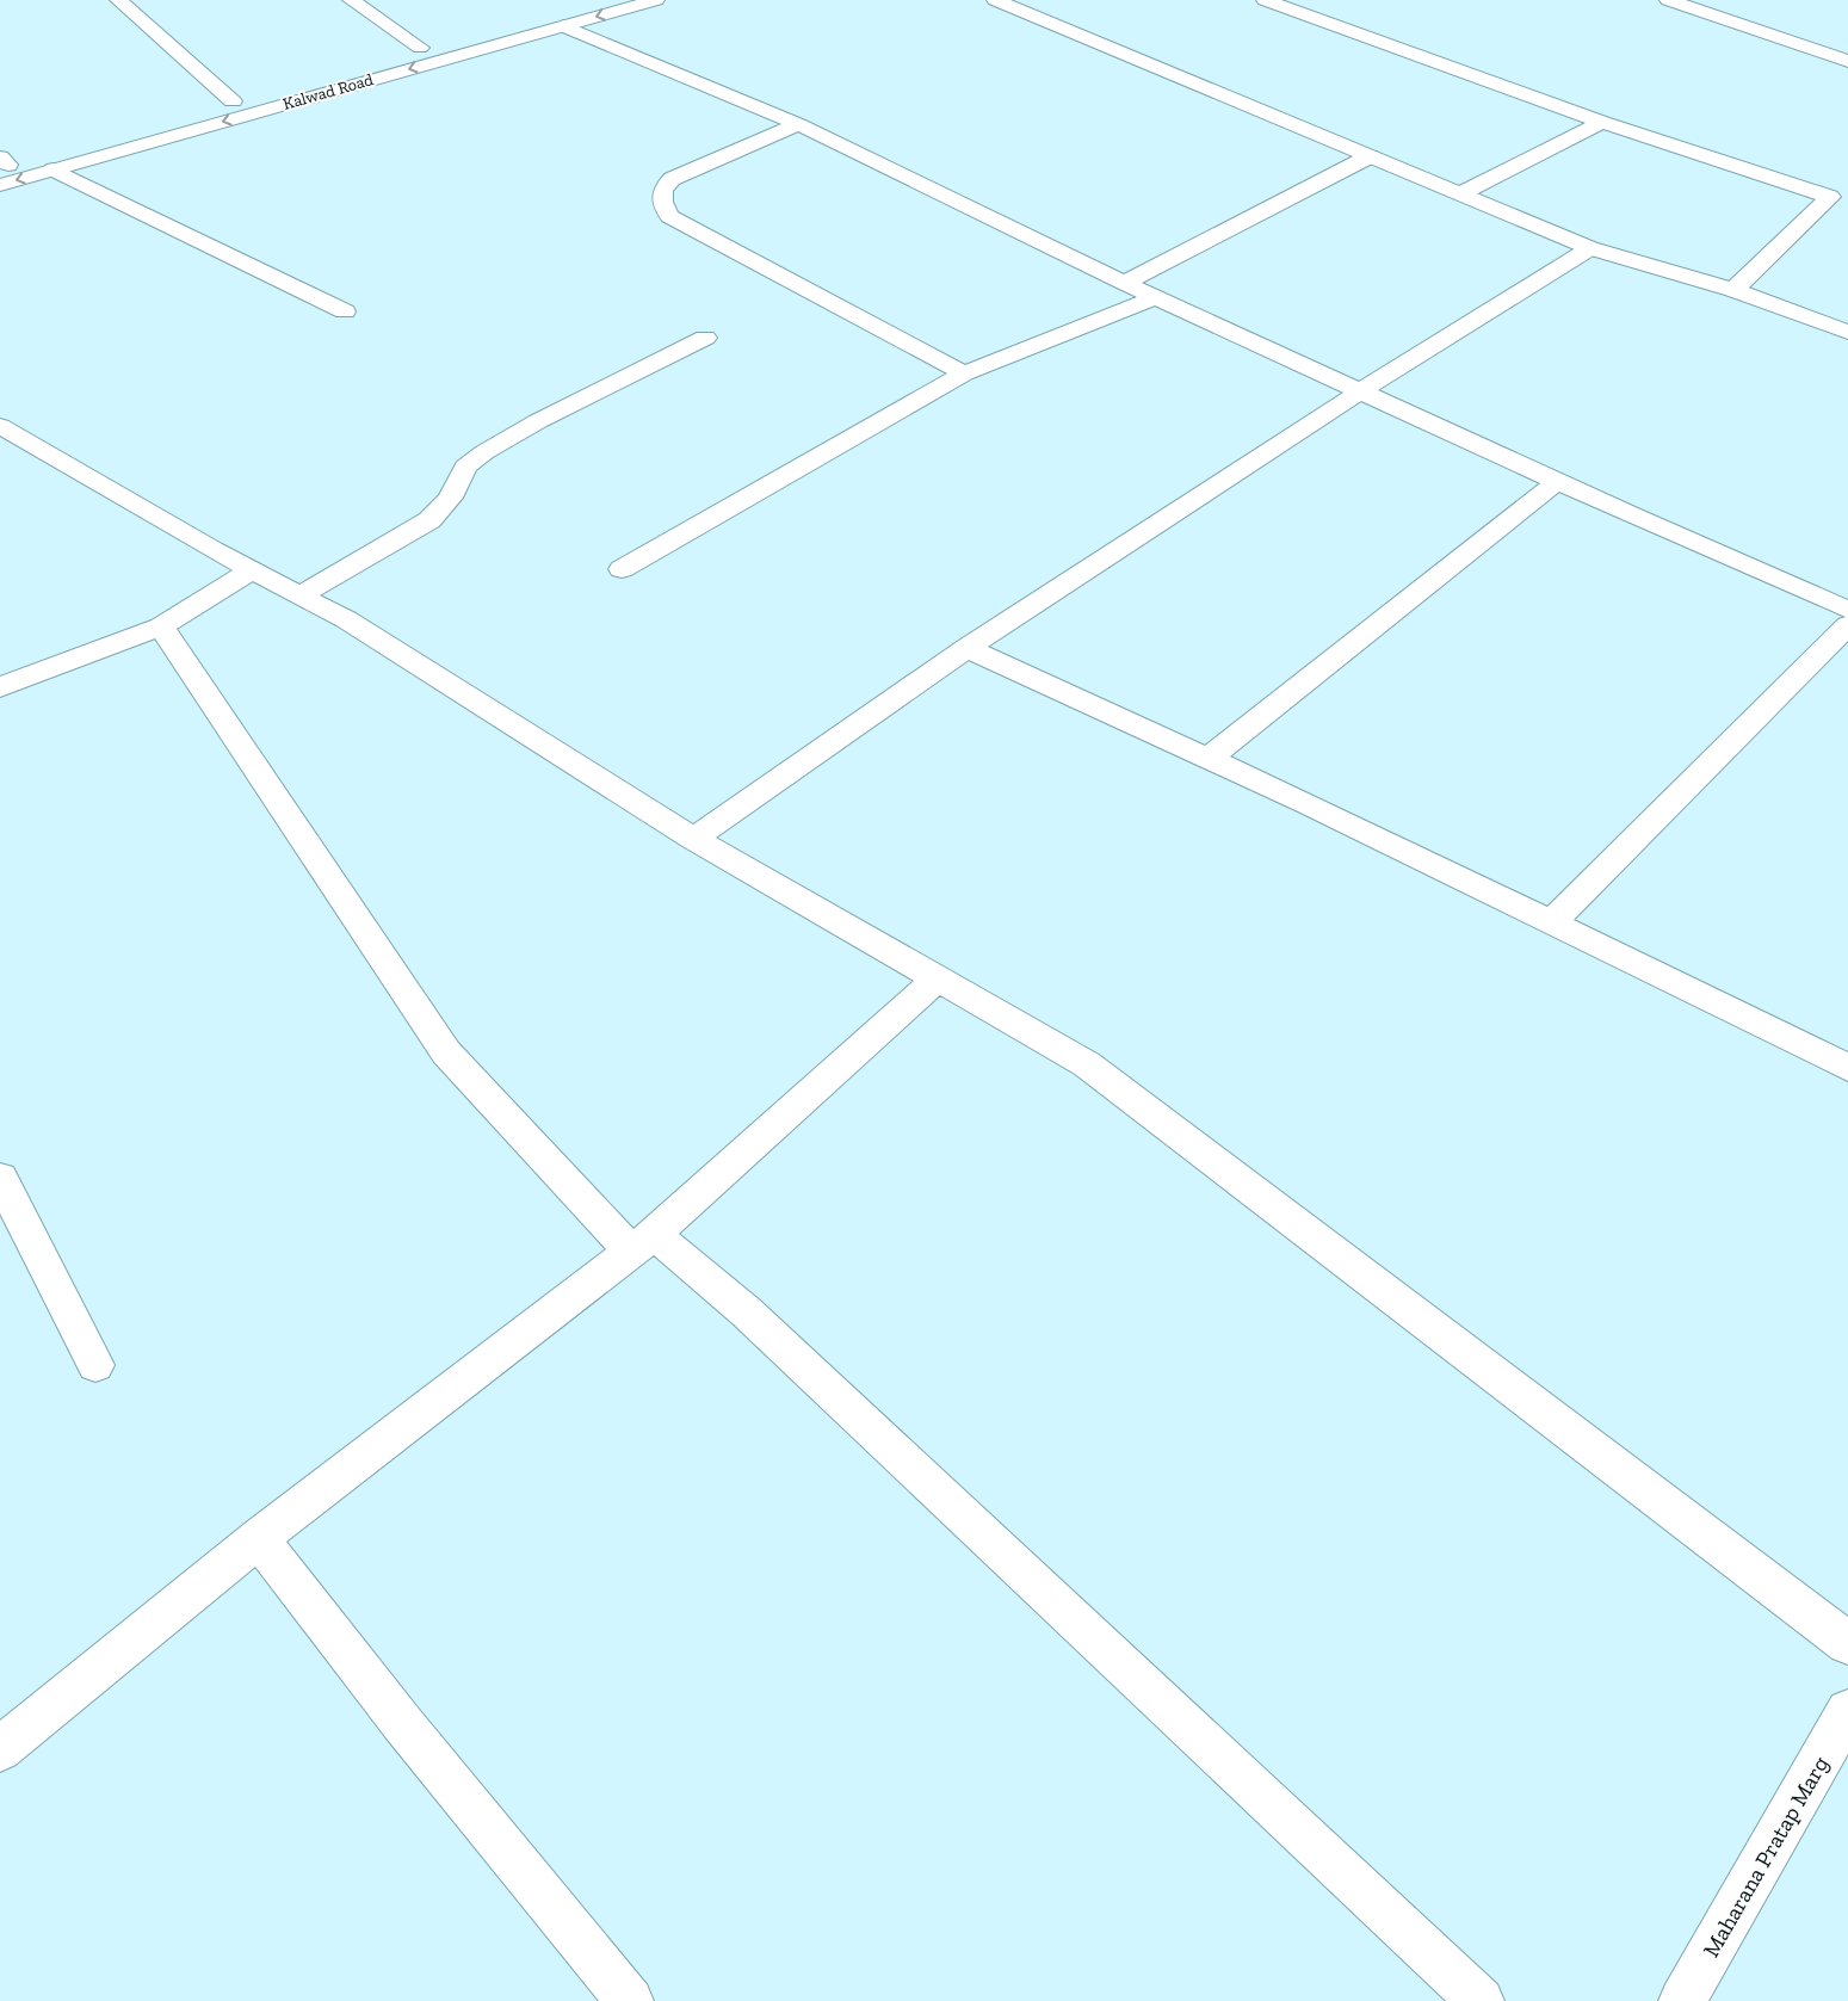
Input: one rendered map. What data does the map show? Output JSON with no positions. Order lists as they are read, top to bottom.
{
  "streets": {
    "street": ["Kalwad Road", "Maharana Pratap Marg"]
  }
}
